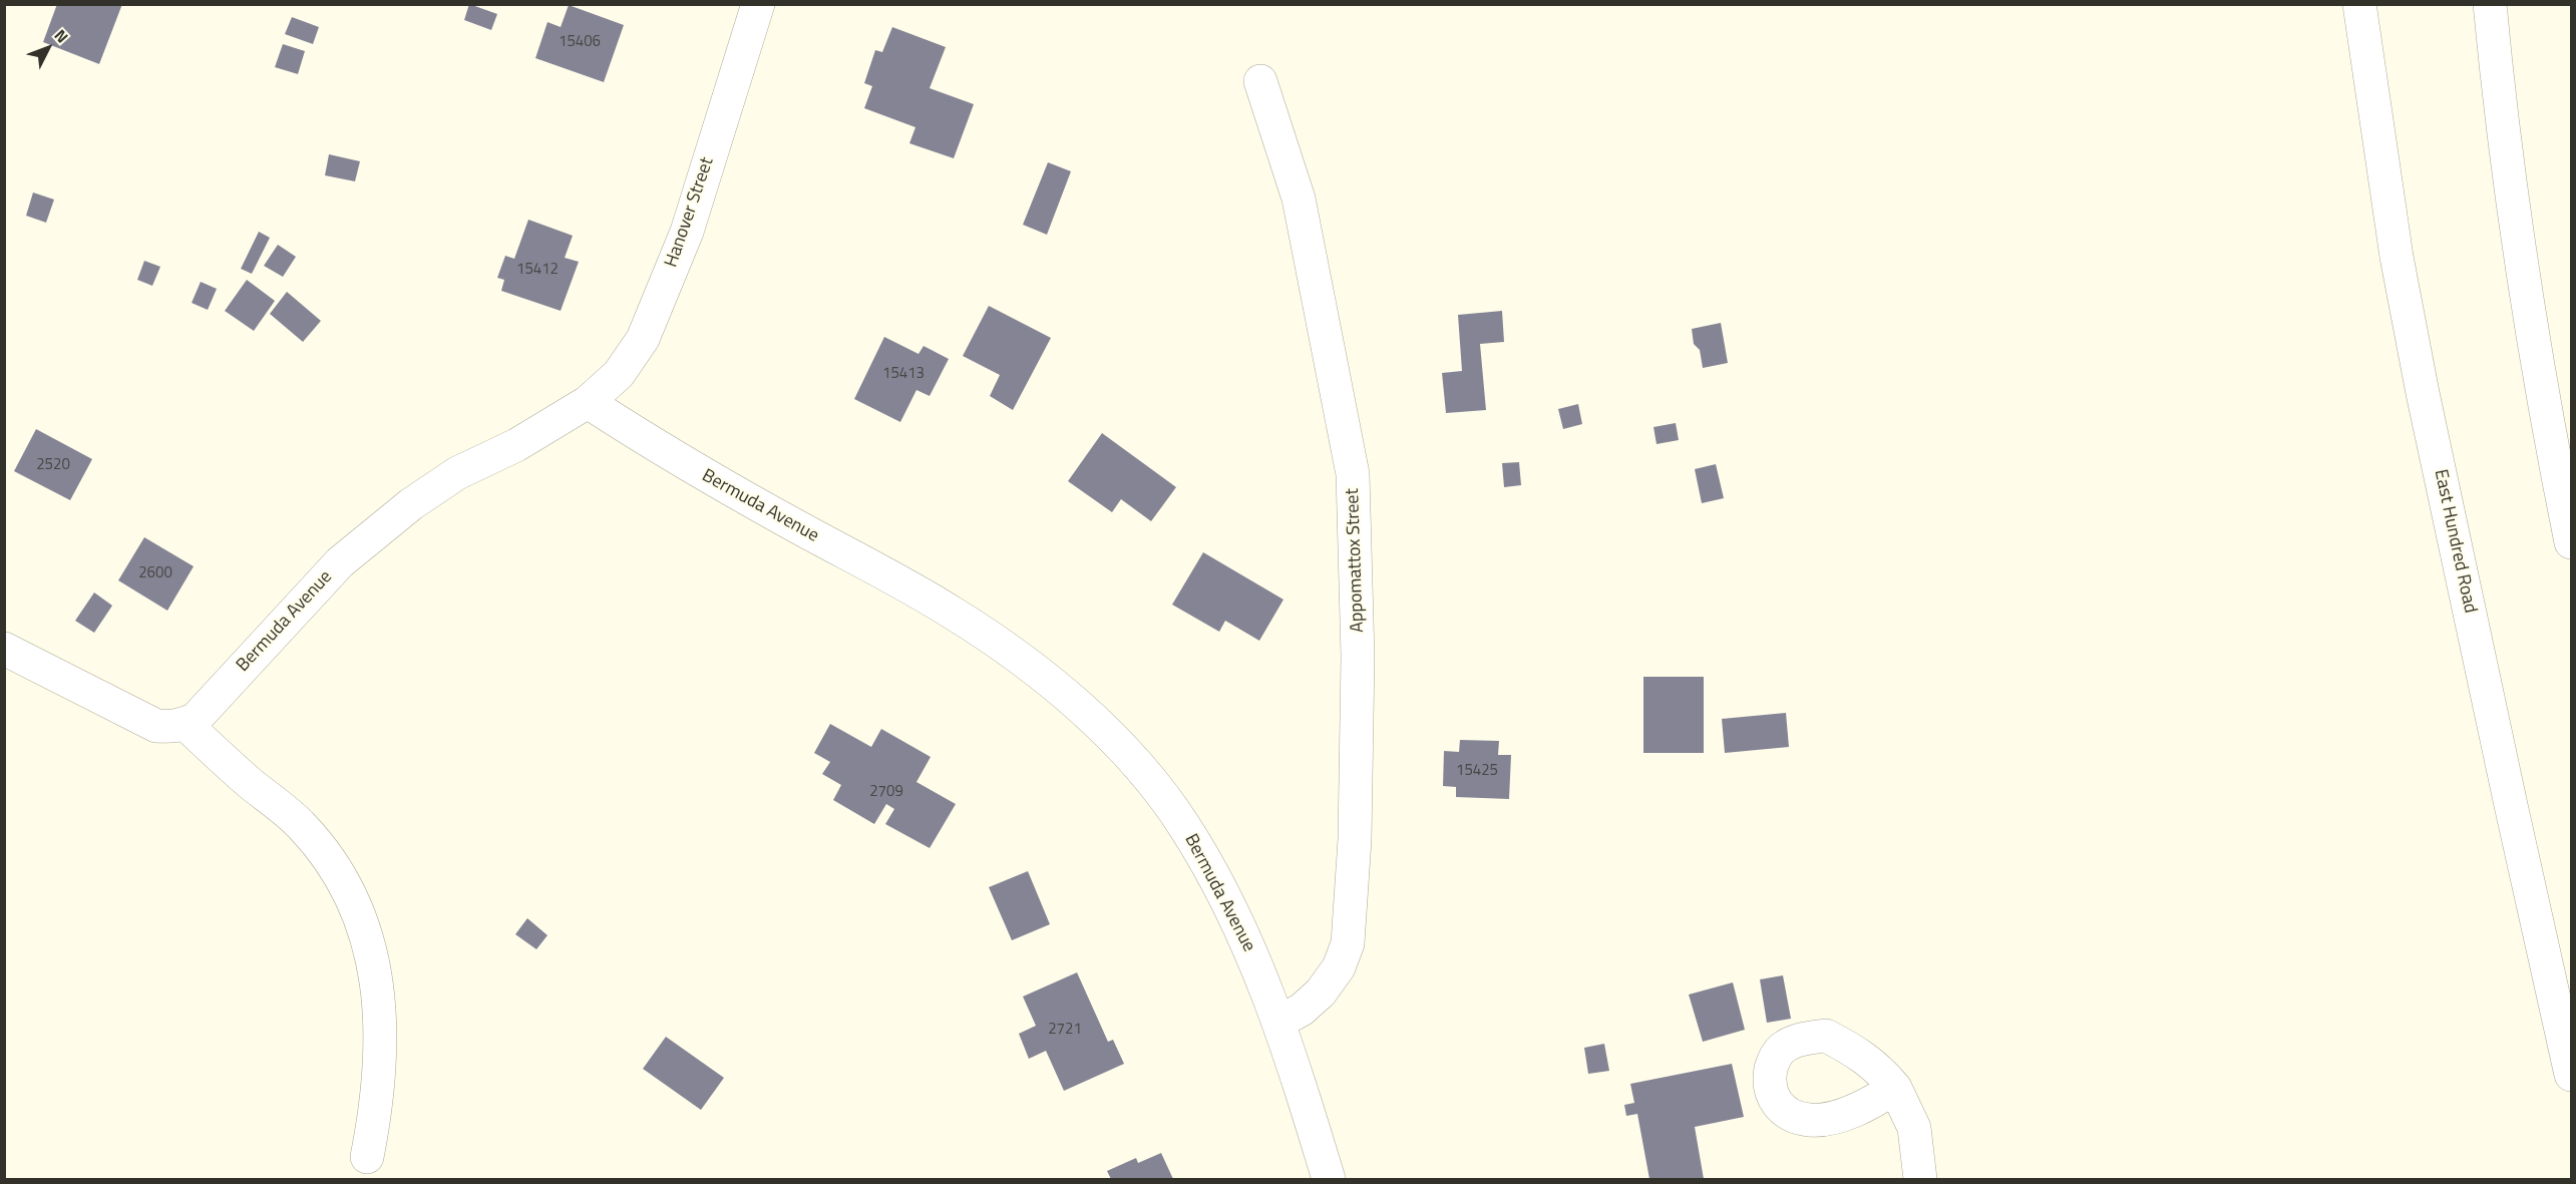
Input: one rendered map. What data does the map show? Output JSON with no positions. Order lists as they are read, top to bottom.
{
  "streets": {
    "main road": [
      "Hanover Street",
      "Bermuda Avenue",
      "East Hundred Road",
      "Appomattox Street"
    ]
  },
  "crossings": [
    ["Hanover Street", "Bermuda Avenue"],
    ["Bermuda Avenue", "Appomattox Street"]
  ],
  "house_numbers": [
    "15406",
    "15412",
    "15413",
    "2520",
    "2600",
    "15425",
    "2709",
    "2721"
  ],
  "north": "top right"
}
